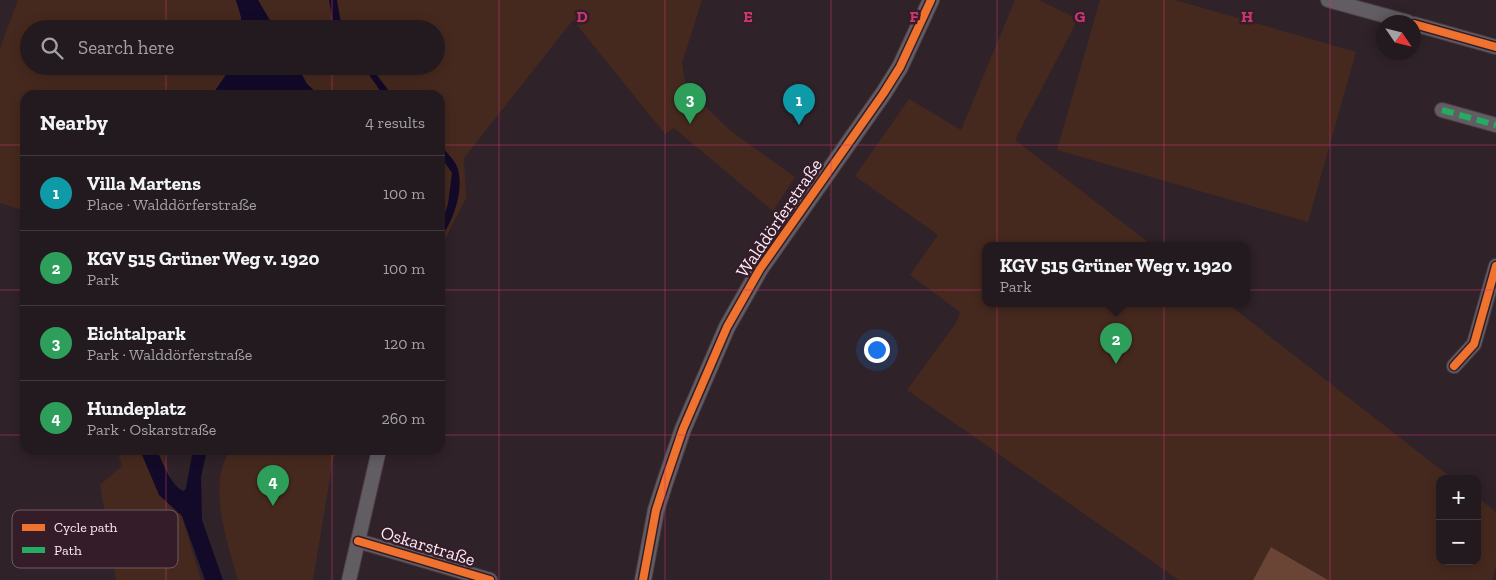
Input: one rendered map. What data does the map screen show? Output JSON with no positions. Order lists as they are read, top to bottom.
{
  "streets": {
    "street": ["Walddörferstraße", "Oskarstraße"]
  },
  "legend": ["Cycle path", "Path"],
  "north": "bottom right",
  "page": {
    "search": "Search here",
    "pins": [
      "3",
      "1",
      "2",
      "4"
    ],
    "heading": ["Nearby", "4 results"],
    "list": [
      {
        "mark": "1",
        "name": "Villa Martens",
        "note": "Place · Walddörferstraße",
        "value": "100 m"
      },
      {
        "mark": "2",
        "name": "KGV 515 Grüner Weg v. 1920",
        "note": "Park",
        "value": "100 m"
      },
      {
        "mark": "3",
        "name": "Eichtalpark",
        "note": "Park · Walddörferstraße",
        "value": "120 m"
      },
      {
        "mark": "4",
        "name": "Hundeplatz",
        "note": "Park · Oskarstraße",
        "value": "260 m"
      }
    ],
    "popup": ["KGV 515 Grüner Weg v. 1920", "Park"],
    "map_buttons": ["+", "−"]
  },
  "grid": {
    "columns": [
      "D",
      "E",
      "F",
      "G",
      "H"
    ]
  }
}
